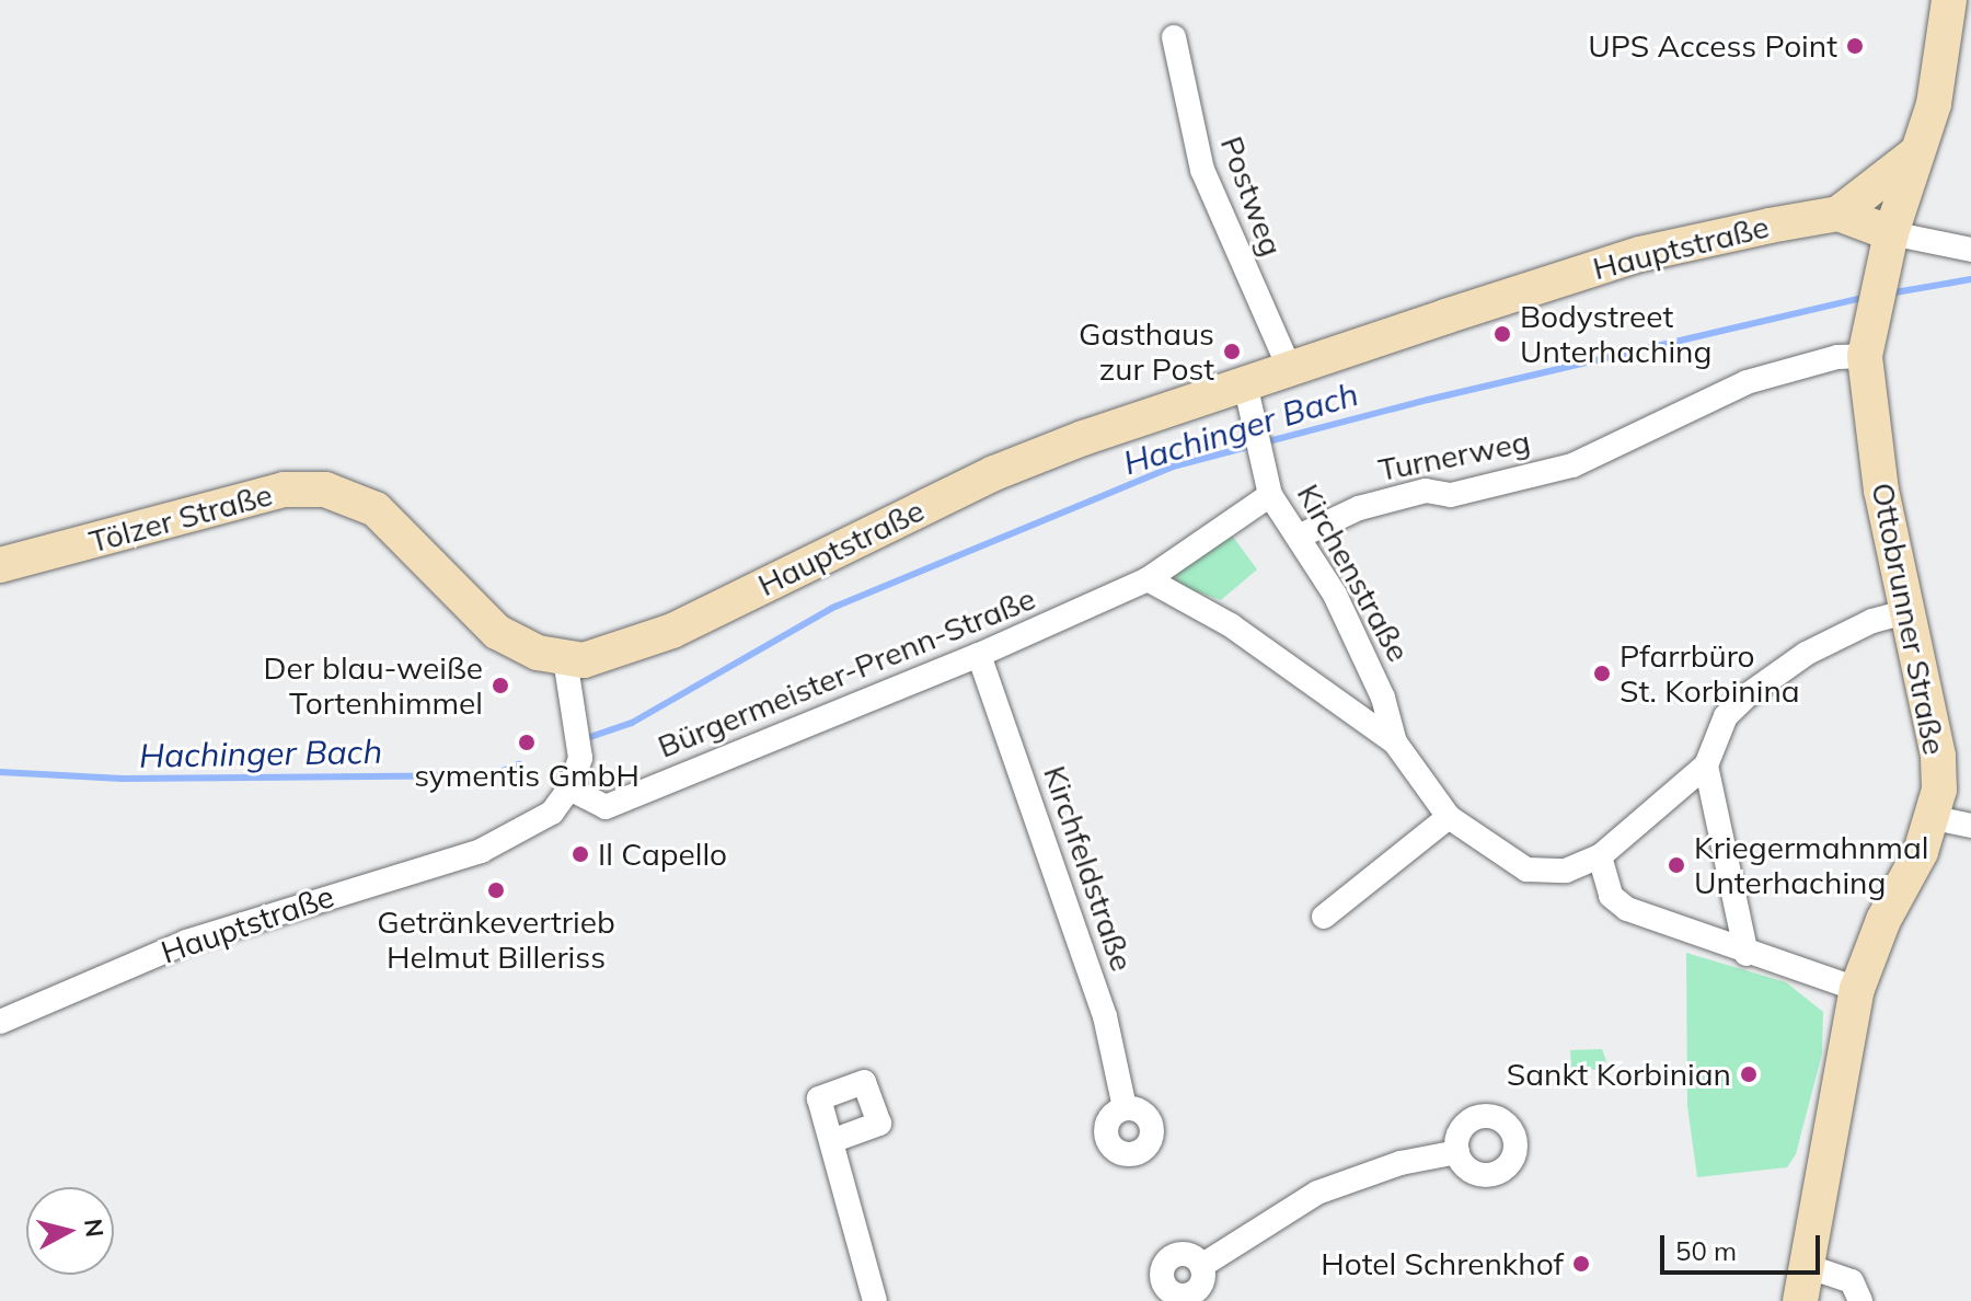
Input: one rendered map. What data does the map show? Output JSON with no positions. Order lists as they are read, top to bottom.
{
  "streets": {
    "main road": ["Hauptstraße", "Tölzer Straße", "Ottobrunner Straße"],
    "street": [
      "Postweg",
      "Turnerweg",
      "Kirchenstraße",
      "Bürgermeister-Prenn-Straße",
      "Kirchfeldstraße"
    ]
  },
  "crossings": [
    ["Postweg", "Hauptstraße"],
    ["Hauptstraße", "Tölzer Straße"],
    ["Hauptstraße", "Kirchenstraße"],
    ["Hauptstraße", "Bürgermeister-Prenn-Straße"],
    ["Turnerweg", "Kirchenstraße"],
    ["Turnerweg", "Ottobrunner Straße"],
    ["Kirchenstraße", "Bürgermeister-Prenn-Straße"],
    ["Bürgermeister-Prenn-Straße", "Kirchfeldstraße"]
  ],
  "water": ["Hachinger Bach"],
  "places": [
    "UPS Access Point",
    "Bodystreet Unterhaching",
    "Gasthaus zur Post",
    "Pfarrbüro St. Korbinina",
    "Der blau-weiße Tortenhimmel",
    "symentis GmbH",
    "Il Capello",
    "Kriegermahnmal Unterhaching",
    "Getränkevertrieb Helmut Billeriss",
    "Sankt Korbinian",
    "Hotel Schrenkhof"
  ],
  "scale_bar": "50 m",
  "north": "right"
}
